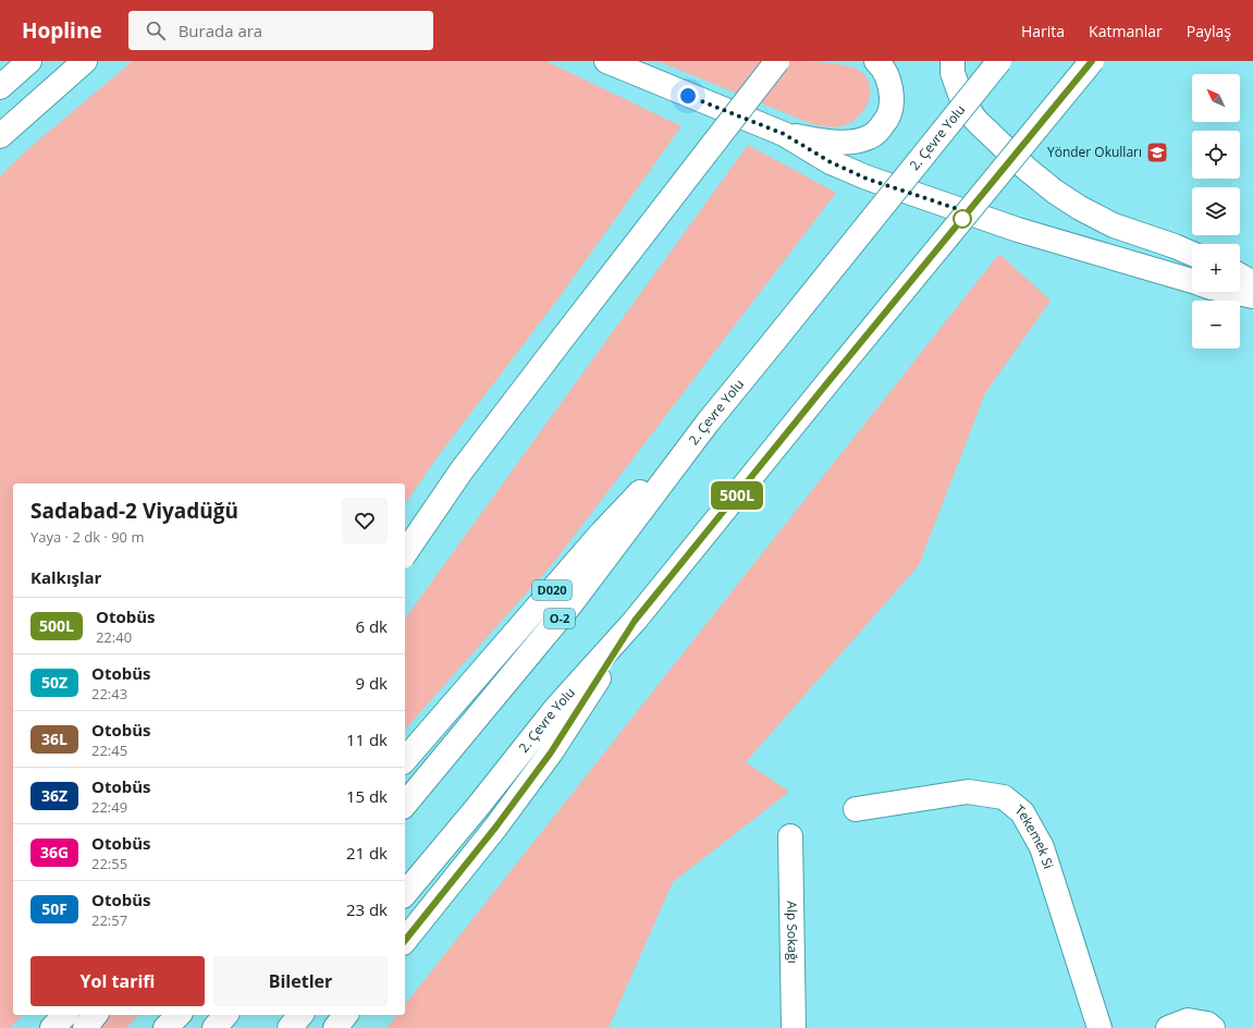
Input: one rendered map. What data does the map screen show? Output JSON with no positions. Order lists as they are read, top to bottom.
{
  "streets": {
    "main road": [
      "2. Çevre Yolu",
      "D020",
      "O-2",
      "Tekemek Si",
      "Alp Sokağı"
    ]
  },
  "crossings": [
    ["2. Çevre Yolu", "D020"]
  ],
  "places": {
    "school or university": ["Yönder Okulları"]
  },
  "lines": ["bus line 500L"],
  "north": "top left",
  "page": {
    "header": "Hopline",
    "search": "Burada ara",
    "nav": ["Harita", "Katmanlar", "Paylaş"],
    "on_map": "500L",
    "map_buttons": ["+", "−"],
    "heading": [
      ["Sadabad-2 Viyadüğü", "Yaya · 2 dk · 90 m"],
      "Kalkışlar"
    ],
    "list": [
      {
        "mark": "500L",
        "name": "Otobüs",
        "note": "22:40",
        "value": "6 dk"
      },
      {
        "mark": "50Z",
        "name": "Otobüs",
        "note": "22:43",
        "value": "9 dk"
      },
      {
        "mark": "36L",
        "name": "Otobüs",
        "note": "22:45",
        "value": "11 dk"
      },
      {
        "mark": "36Z",
        "name": "Otobüs",
        "note": "22:49",
        "value": "15 dk"
      },
      {
        "mark": "36G",
        "name": "Otobüs",
        "note": "22:55",
        "value": "21 dk"
      },
      {
        "mark": "50F",
        "name": "Otobüs",
        "note": "22:57",
        "value": "23 dk"
      }
    ],
    "buttons": ["Yol tarifi", "Biletler"]
  }
}
